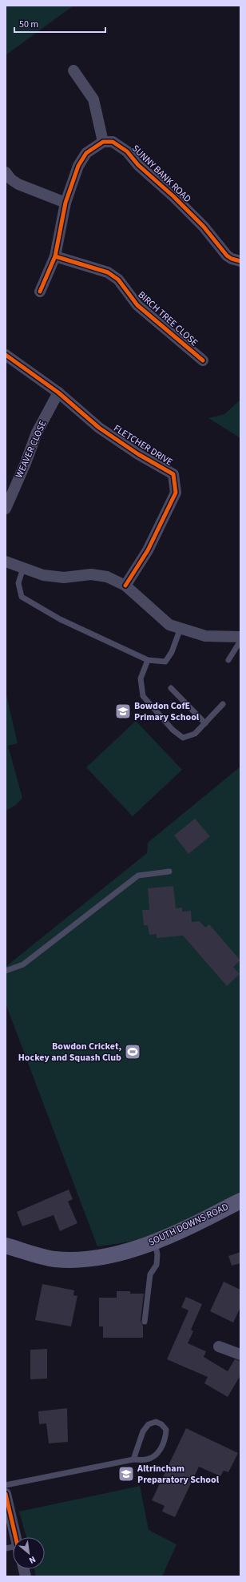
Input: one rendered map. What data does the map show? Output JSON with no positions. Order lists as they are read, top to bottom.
{
  "streets": {
    "main road": ["SOUTH DOWNS ROAD"],
    "street": [
      "SUNNY BANK ROAD",
      "BIRCH TREE CLOSE",
      "FLETCHER DRIVE",
      "WEAVER CLOSE"
    ]
  },
  "crossings": [
    ["FLETCHER DRIVE", "WEAVER CLOSE"]
  ],
  "places": {
    "school or university": ["Bowdon CofE Primary School", "Altrincham Preparatory School"],
    "sports": ["Bowdon Cricket, Hockey and Squash Club"]
  },
  "scale_bar": "50 m",
  "north": "bottom right"
}
